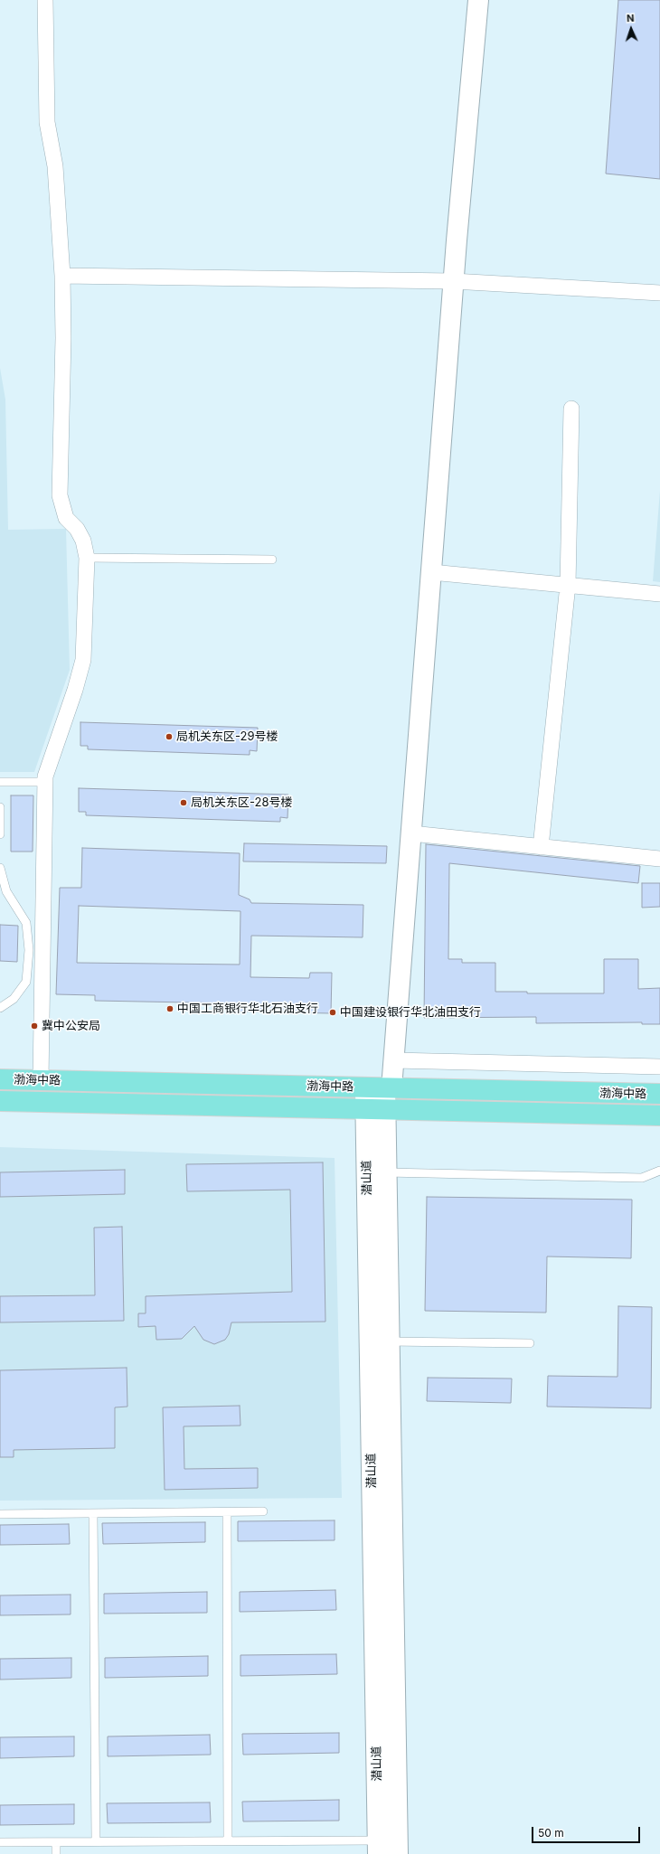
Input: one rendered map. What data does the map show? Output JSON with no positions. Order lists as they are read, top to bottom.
{
  "streets": {
    "main road": ["渤海中路", "潜山道"]
  },
  "crossings": [
    ["渤海中路", "潜山道"]
  ],
  "places": [
    "局机关东区-29号楼",
    "局机关东区-28号楼",
    "中国工商银行华北石油支行",
    "中国建设银行华北油田支行",
    "冀中公安局"
  ],
  "scale_bar": "50 m",
  "north": "top"
}
